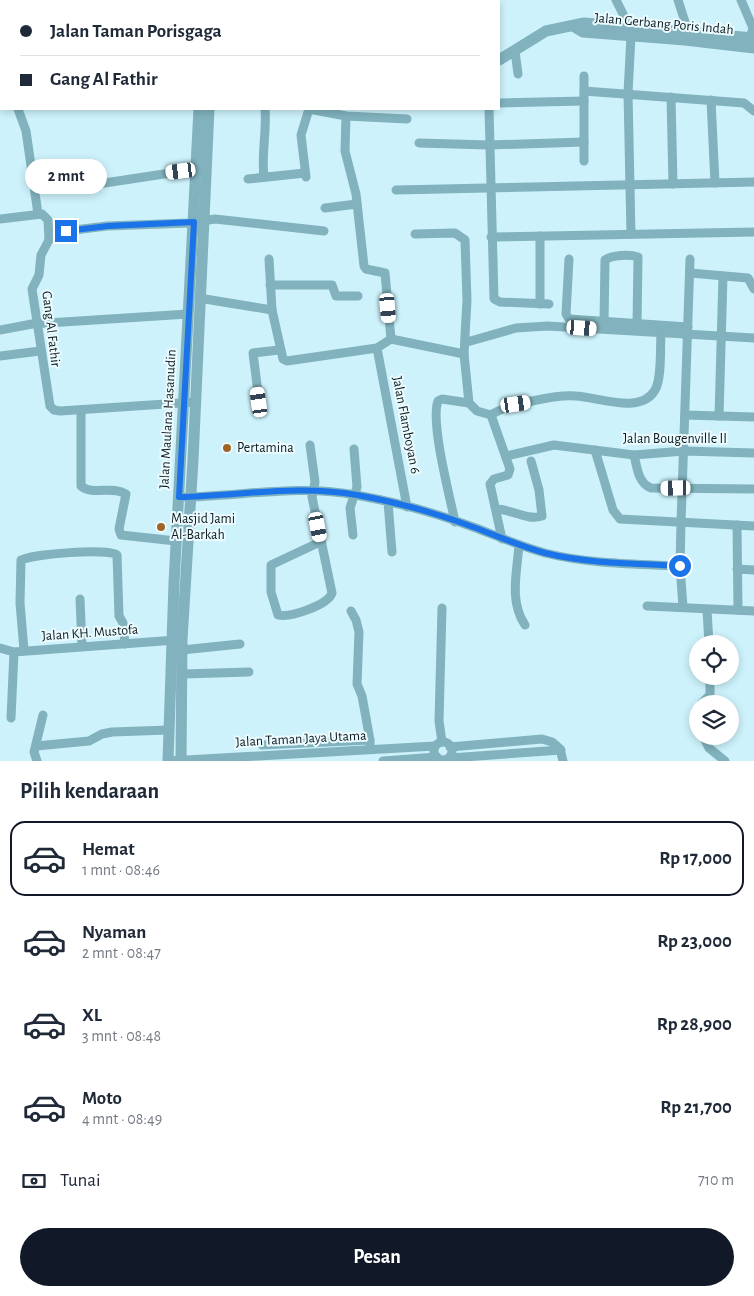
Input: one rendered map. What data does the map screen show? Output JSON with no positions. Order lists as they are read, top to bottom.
{
  "streets": {
    "street": [
      "Jalan Gerbang Poris Indah",
      "Gang Al Fathir",
      "Jalan Maulana Hasanudin",
      "Jalan Flamboyan 6",
      "Jalan Bougenville II",
      "Jalan KH. Mustofa",
      "Jalan Taman Jaya Utama"
    ]
  },
  "crossings": [
    ["Gang Al Fathir", "Jalan Maulana Hasanudin"],
    ["Jalan Maulana Hasanudin", "Jalan KH. Mustofa"],
    ["Jalan Maulana Hasanudin", "Jalan Taman Jaya Utama"]
  ],
  "places": ["Pertamina", "Masjid Jami Al-Barkah"],
  "page": {
    "banner": ["Jalan Taman Porisgaga", "Gang Al Fathir"],
    "bubble": "2 mnt",
    "heading": "Pilih kendaraan",
    "list": [
      {
        "name": "Hemat",
        "note": "1 mnt · 08:46",
        "value": "Rp 17,000"
      },
      {
        "name": "Nyaman",
        "note": "2 mnt · 08:47",
        "value": "Rp 23,000"
      },
      {
        "name": "XL",
        "note": "3 mnt · 08:48",
        "value": "Rp 28,900"
      },
      {
        "name": "Moto",
        "note": "4 mnt · 08:49",
        "value": "Rp 21,700"
      }
    ],
    "pay": ["Tunai", "710 m"],
    "buttons": "Pesan"
  }
}
